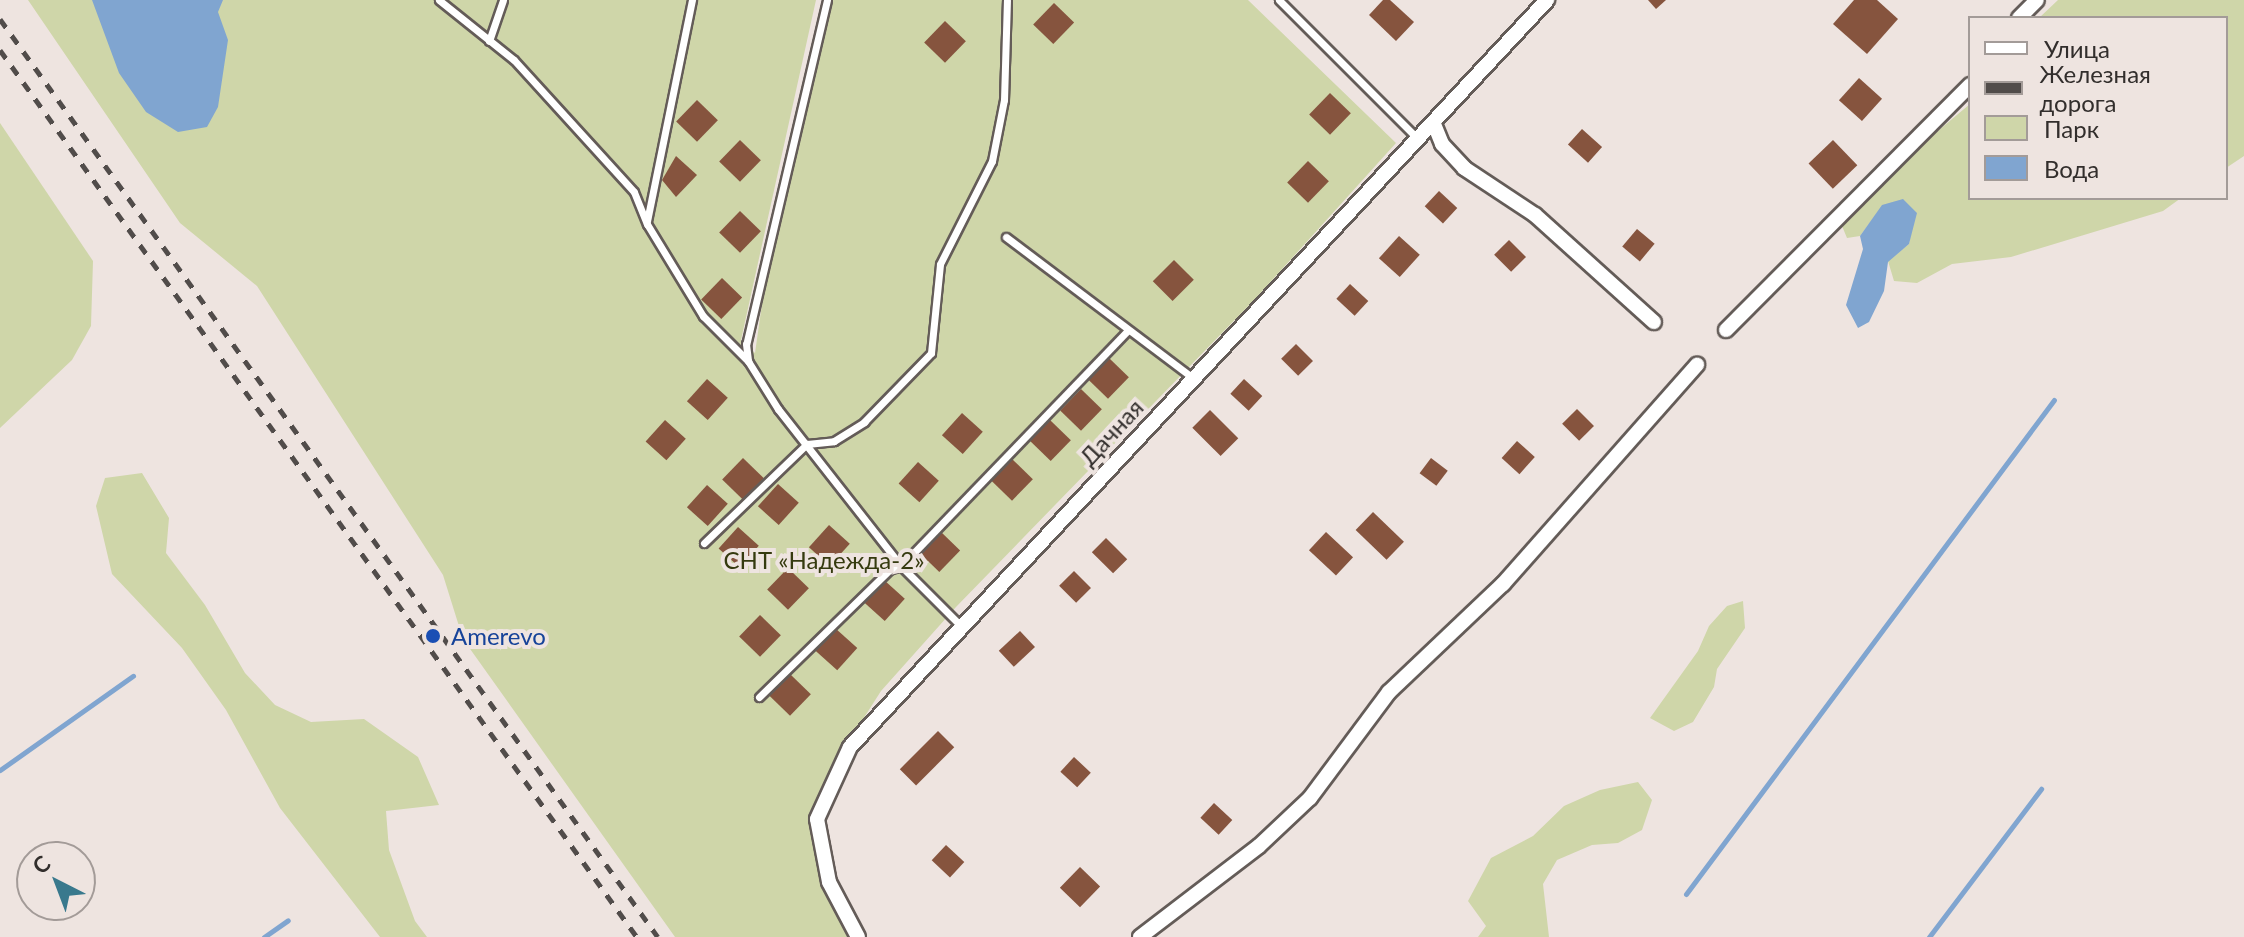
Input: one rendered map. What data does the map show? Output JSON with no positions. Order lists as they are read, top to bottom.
{
  "streets": {
    "street": ["Дачная"]
  },
  "parks": ["СНТ «Надежда-2»"],
  "places": ["Amerevo"],
  "legend": [
    "Улица",
    "Железная дорога",
    "Парк",
    "Вода"
  ],
  "north": "top left"
}
